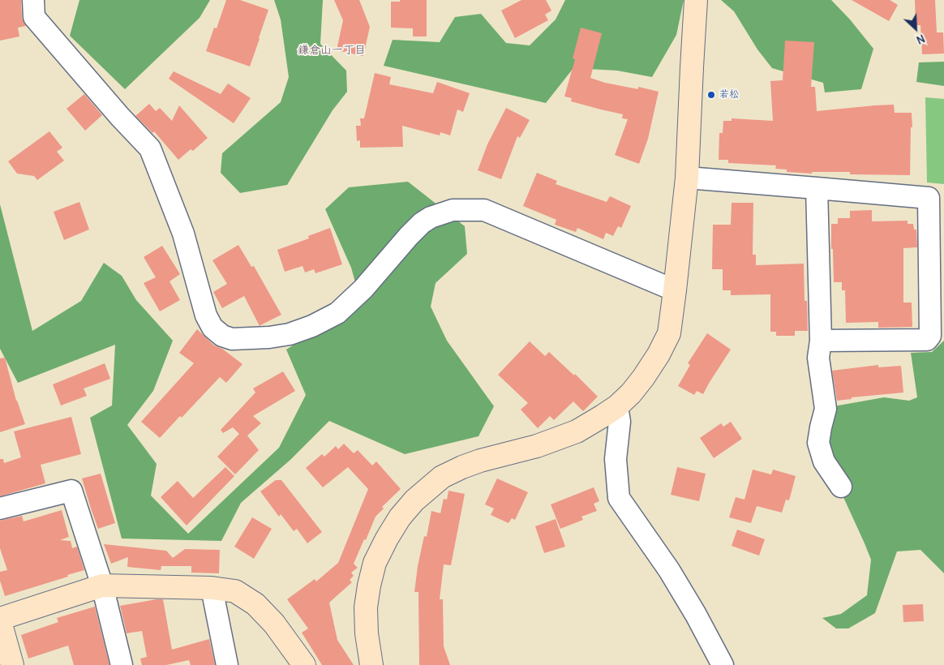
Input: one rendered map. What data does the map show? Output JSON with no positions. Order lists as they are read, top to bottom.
{
  "districts": ["鎌倉山一丁目"],
  "places": ["若松"],
  "north": "bottom right"
}
